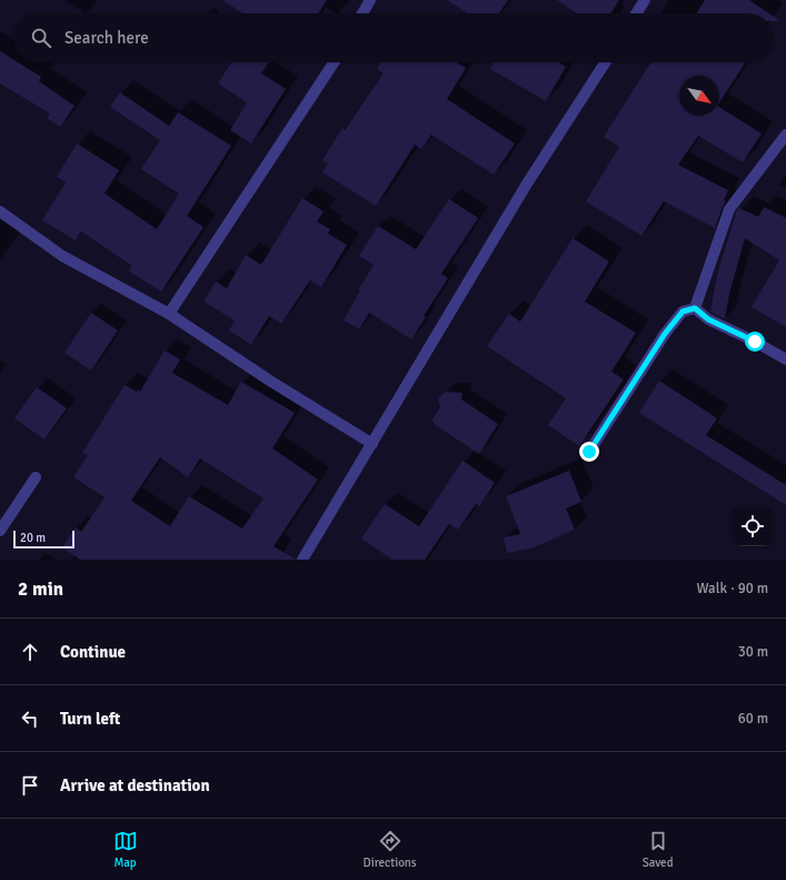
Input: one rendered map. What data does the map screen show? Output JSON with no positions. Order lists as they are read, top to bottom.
{
  "scale_bar": "20 m",
  "north": "bottom right",
  "page": {
    "search": "Search here",
    "scale": "20 m",
    "heading": ["2 min", "Walk · 90 m"],
    "list": [
      ["Continue", "30 m"],
      ["Turn left", "60 m"],
      "Arrive at destination"
    ],
    "nav": ["Map", "Directions", "Saved"]
  }
}
